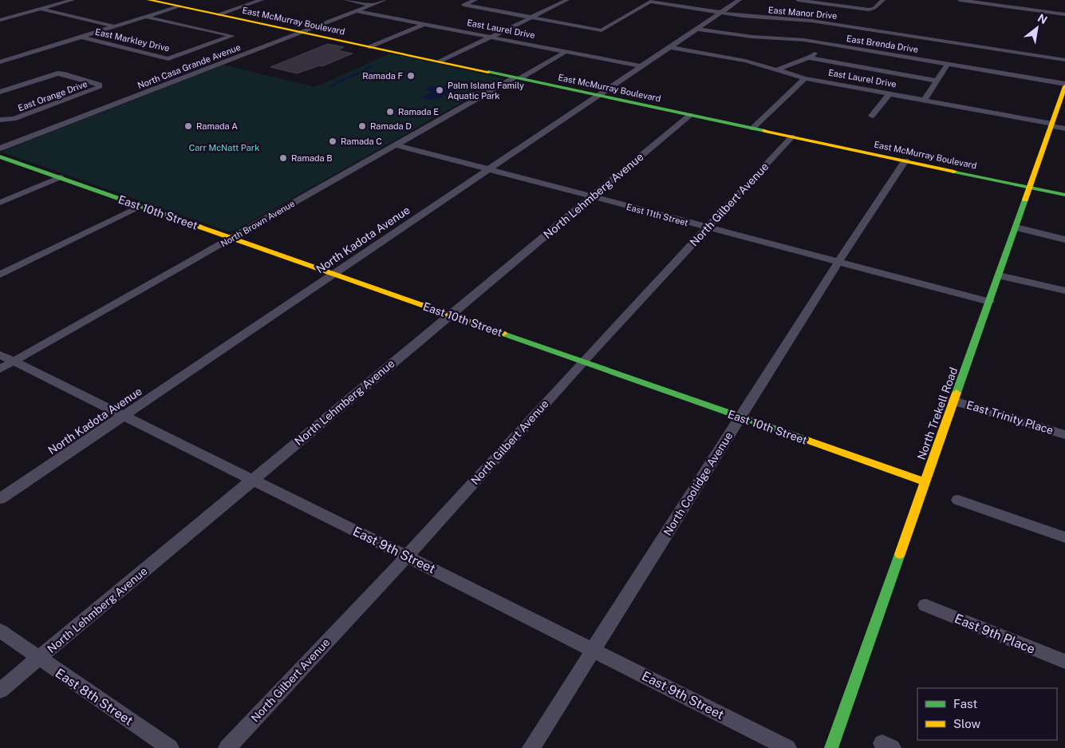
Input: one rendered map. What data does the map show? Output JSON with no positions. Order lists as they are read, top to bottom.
{
  "streets": {
    "street": [
      "East Manor Drive",
      "East McMurray Boulevard",
      "East Laurel Drive",
      "East Markley Drive",
      "East Brenda Drive",
      "North Casa Grande Avenue",
      "East Orange Drive",
      "North Lehmberg Avenue",
      "North Gilbert Avenue",
      "East 10th Street",
      "East 11th Street",
      "North Brown Avenue",
      "North Kadota Avenue",
      "North Trekell Road",
      "East Trinity Place",
      "North Coolidge Avenue",
      "East 9th Street",
      "East 9th Place",
      "East 8th Street"
    ]
  },
  "crossings": [
    ["East Manor Drive", "North Kadota Avenue"],
    ["East McMurray Boulevard", "North Casa Grande Avenue"],
    ["East McMurray Boulevard", "North Lehmberg Avenue"],
    ["East McMurray Boulevard", "North Gilbert Avenue"],
    ["East McMurray Boulevard", "North Brown Avenue"],
    ["East McMurray Boulevard", "North Kadota Avenue"],
    ["East McMurray Boulevard", "North Trekell Road"],
    ["East McMurray Boulevard", "North Coolidge Avenue"],
    ["East Laurel Drive", "North Casa Grande Avenue"],
    ["East Laurel Drive", "North Brown Avenue"],
    ["East Laurel Drive", "North Kadota Avenue"],
    ["East Laurel Drive", "North Trekell Road"],
    ["East Brenda Drive", "North Kadota Avenue"],
    ["East Brenda Drive", "North Trekell Road"],
    ["North Lehmberg Avenue", "East 10th Street"],
    ["North Lehmberg Avenue", "East 11th Street"],
    ["North Lehmberg Avenue", "East 9th Street"],
    ["North Lehmberg Avenue", "East 8th Street"],
    ["North Gilbert Avenue", "East 10th Street"],
    ["North Gilbert Avenue", "East 11th Street"],
    ["North Gilbert Avenue", "East 9th Street"],
    ["East 10th Street", "North Brown Avenue"],
    ["East 10th Street", "North Kadota Avenue"],
    ["East 10th Street", "North Trekell Road"],
    ["East 10th Street", "North Coolidge Avenue"],
    ["East 11th Street", "North Brown Avenue"],
    ["East 11th Street", "North Kadota Avenue"],
    ["East 11th Street", "North Trekell Road"],
    ["East 11th Street", "North Coolidge Avenue"],
    ["North Brown Avenue", "East 9th Street"],
    ["North Kadota Avenue", "East 9th Street"],
    ["North Trekell Road", "East Trinity Place"],
    ["North Coolidge Avenue", "East 9th Street"]
  ],
  "parks": ["Carr McNatt Park"],
  "places": [
    "Ramada F",
    "Palm Island Family Aquatic Park",
    "Ramada E",
    "Ramada A",
    "Ramada D",
    "Ramada C",
    "Ramada B"
  ],
  "legend": ["Fast", "Slow"],
  "north": "top right"
}
